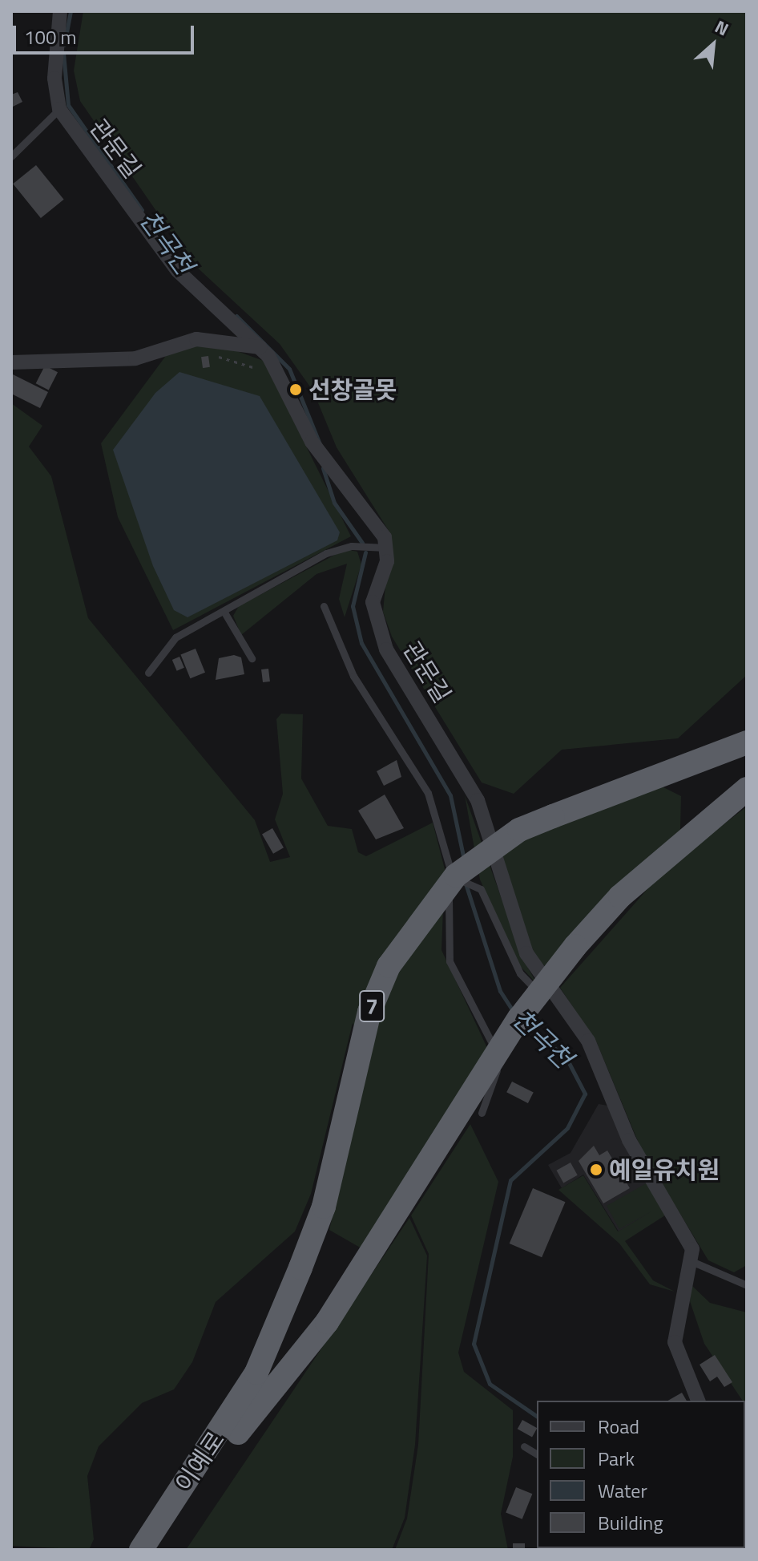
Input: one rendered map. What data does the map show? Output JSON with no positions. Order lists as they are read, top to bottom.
{
  "streets": {
    "highway": ["7", "이예로"],
    "street": ["관문길"]
  },
  "water": ["천곡천"],
  "places": ["선창골못", "예일유치원"],
  "legend": [
    "Road",
    "Park",
    "Water",
    "Building"
  ],
  "scale_bar": "100 m",
  "north": "top right"
}
